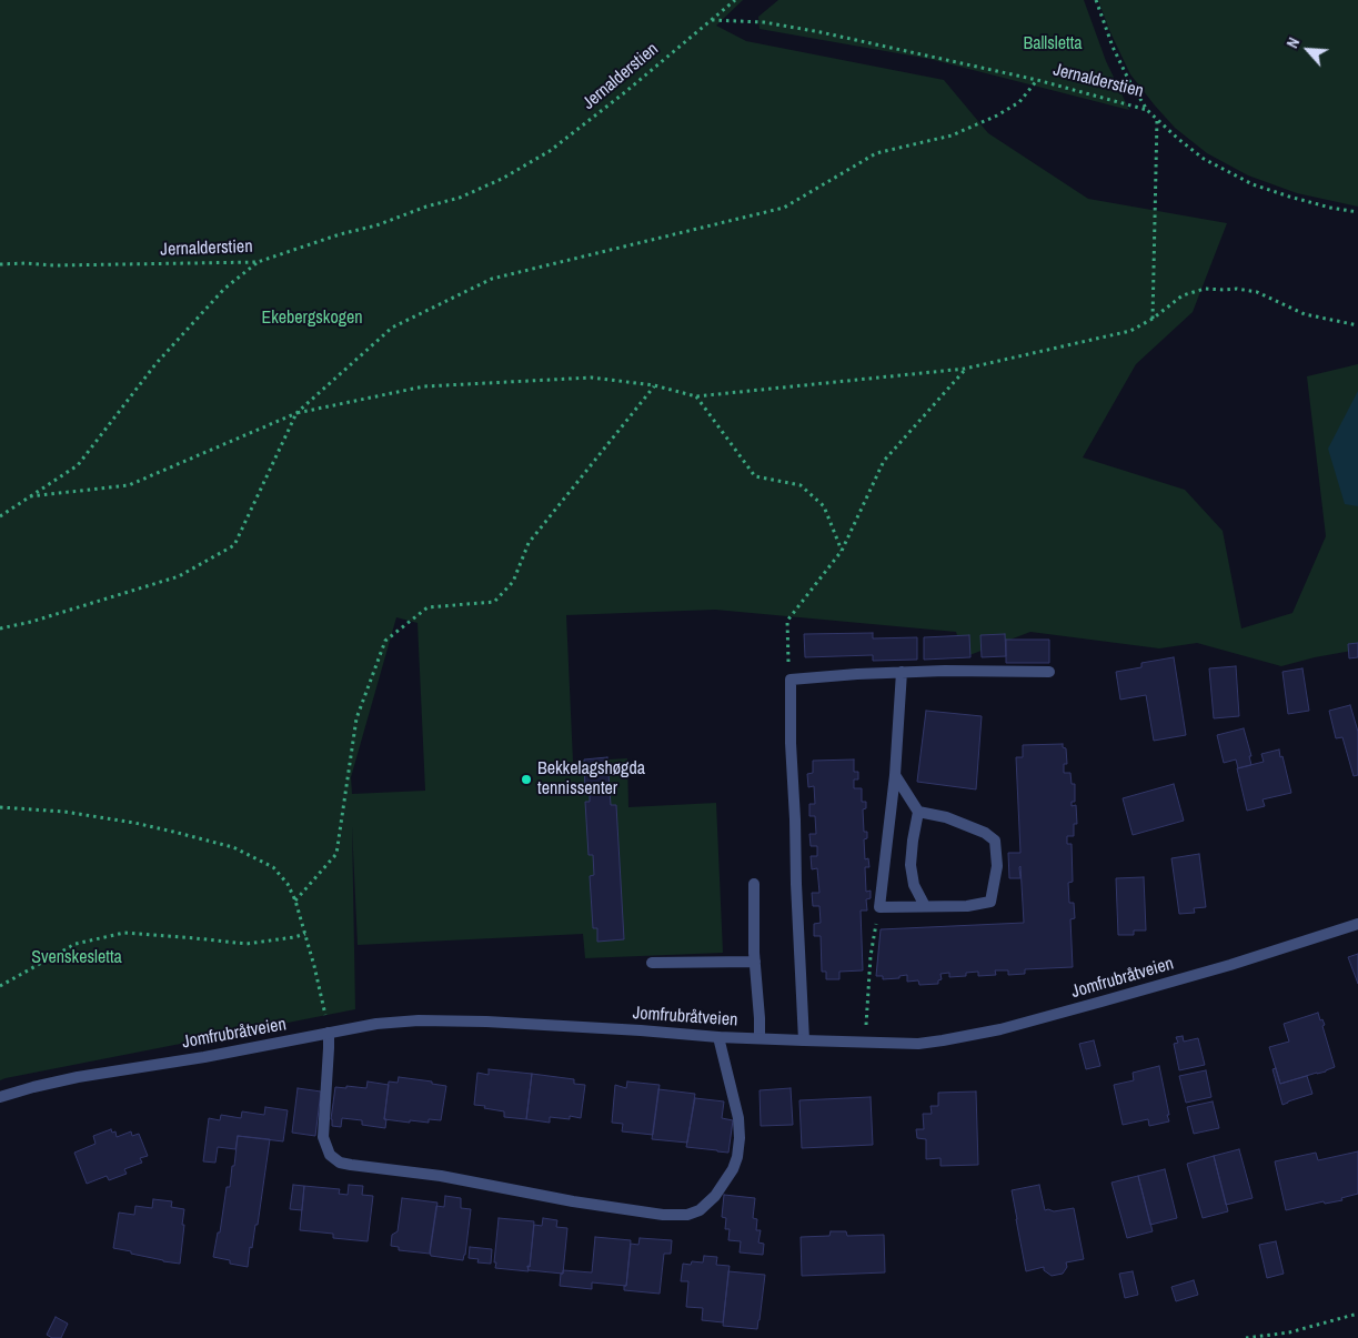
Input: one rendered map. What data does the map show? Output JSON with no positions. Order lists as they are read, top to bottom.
{
  "streets": {
    "street": ["Jomfrubråtveien"],
    "path": ["Jernalderstien"]
  },
  "parks": ["Ballsletta", "Ekebergskogen", "Svenskesletta"],
  "places": ["Bekkelagshøgda tennissenter"],
  "north": "top left"
}
